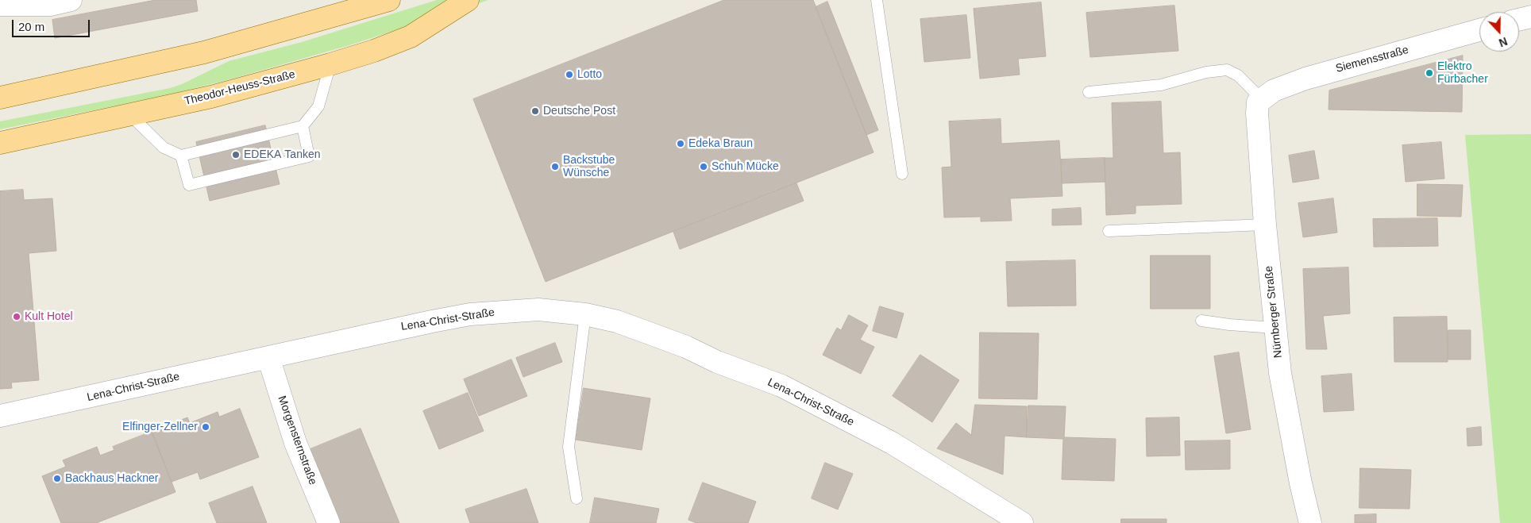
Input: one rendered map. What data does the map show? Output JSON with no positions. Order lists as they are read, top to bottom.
{
  "streets": {
    "main road": ["Theodor-Heuss-Straße"],
    "street": [
      "Siemensstraße",
      "Nürnberger Straße",
      "Lena-Christ-Straße",
      "Morgensternstraße"
    ]
  },
  "crossings": [
    ["Siemensstraße", "Nürnberger Straße"],
    ["Lena-Christ-Straße", "Morgensternstraße"]
  ],
  "places": [
    "Elektro Fürbacher",
    "Lotto",
    "Deutsche Post",
    "Edeka Braun",
    "EDEKA Tanken",
    "Backstube Wünsche",
    "Schuh Mücke",
    "Kult Hotel",
    "Elfinger-Zellner",
    "Backhaus Hackner"
  ],
  "scale_bar": "20 m",
  "north": "bottom"
}
